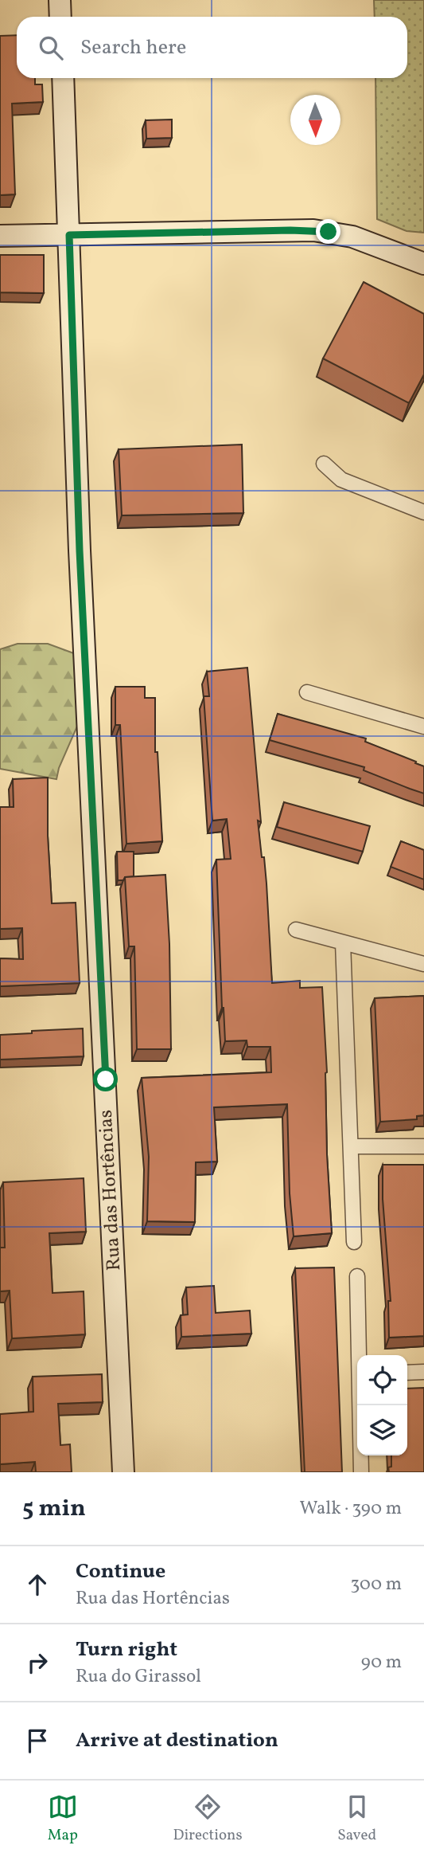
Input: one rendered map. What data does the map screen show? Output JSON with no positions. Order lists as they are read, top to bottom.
{
  "streets": {
    "main road": ["Rua das Hortências"]
  },
  "north": "bottom",
  "page": {
    "search": "Search here",
    "heading": ["5 min", "Walk · 390 m"],
    "list": [
      ["Continue", "Rua das Hortências", "300 m"],
      ["Turn right", "Rua do Girassol", "90 m"],
      "Arrive at destination"
    ],
    "nav": ["Map", "Directions", "Saved"]
  }
}
